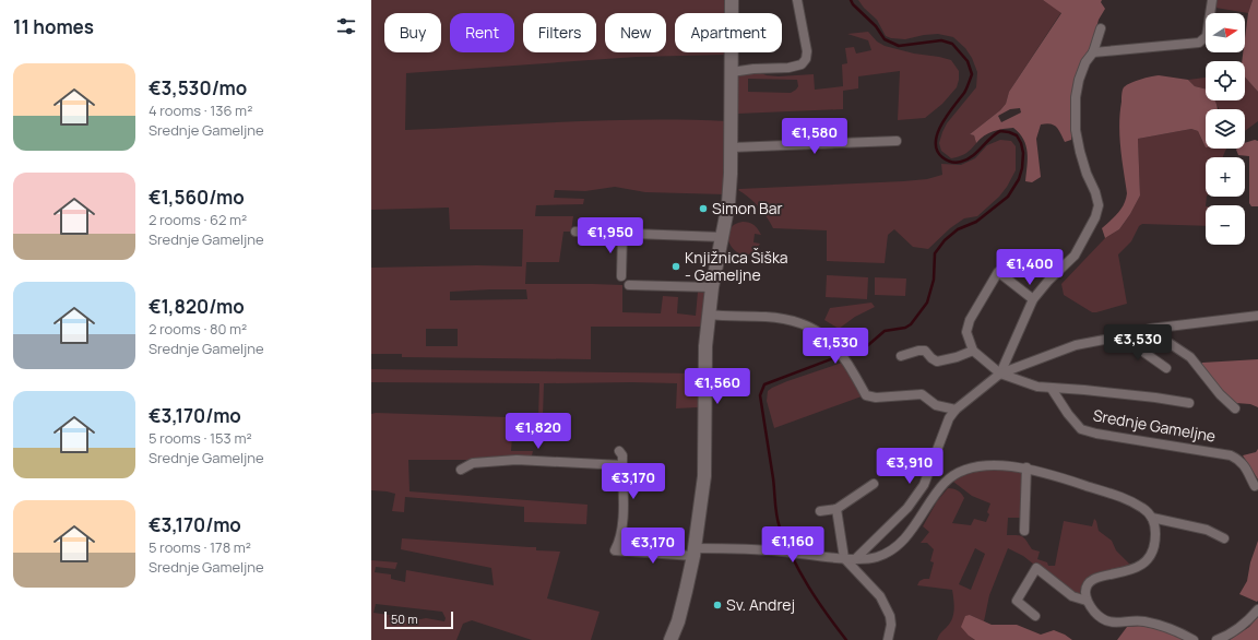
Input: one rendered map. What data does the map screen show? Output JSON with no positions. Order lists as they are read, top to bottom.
{
  "streets": {
    "street": ["Srednje Gameljne"]
  },
  "places": ["Simon Bar", "Knjižnica Šiška - Gameljne", "Sv. Andrej"],
  "scale_bar": "50 m",
  "north": "right",
  "page": {
    "heading": "11 homes",
    "map_buttons": ["+", "−"],
    "chip": [
      "Buy",
      "Rent",
      "Filters",
      "New",
      "Apartment"
    ],
    "list": [
      {
        "name": "€3,530/mo",
        "note": "4 rooms · 136 m² · Srednje Gameljne"
      },
      {
        "name": "€1,560/mo",
        "note": "2 rooms · 62 m² · Srednje Gameljne"
      },
      {
        "name": "€1,820/mo",
        "note": "2 rooms · 80 m² · Srednje Gameljne"
      },
      {
        "name": "€3,170/mo",
        "note": "5 rooms · 153 m² · Srednje Gameljne"
      },
      {
        "name": "€3,170/mo",
        "note": "5 rooms · 178 m² · Srednje Gameljne"
      }
    ],
    "price": [
      "€1,580",
      "€1,950",
      "€1,400",
      "€3,530",
      "€1,530",
      "€1,560",
      "€1,820",
      "€3,910",
      "€3,170",
      "€1,160",
      "€3,170"
    ],
    "scale": "50 m"
  }
}
